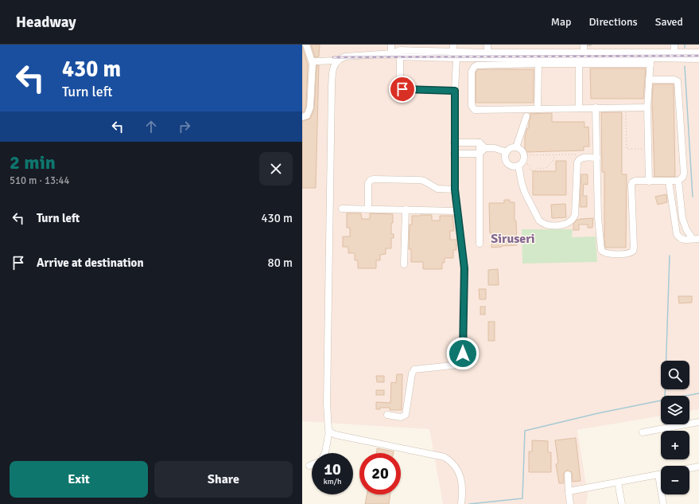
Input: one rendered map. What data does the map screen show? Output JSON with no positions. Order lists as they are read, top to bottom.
{
  "districts": ["Siruseri"],
  "page": {
    "header": "Headway",
    "nav": ["Map", "Directions", "Saved"],
    "turn": ["430 m", "Turn left"],
    "heading": ["2 min", "510 m · 13:44"],
    "list": [
      {
        "name": "Turn left",
        "value": "430 m"
      },
      {
        "name": "Arrive at destination",
        "value": "80 m"
      }
    ],
    "map_buttons": ["+", "−"],
    "speed": "10 km/h",
    "limit": "20",
    "buttons": ["Exit", "Share"]
  }
}
